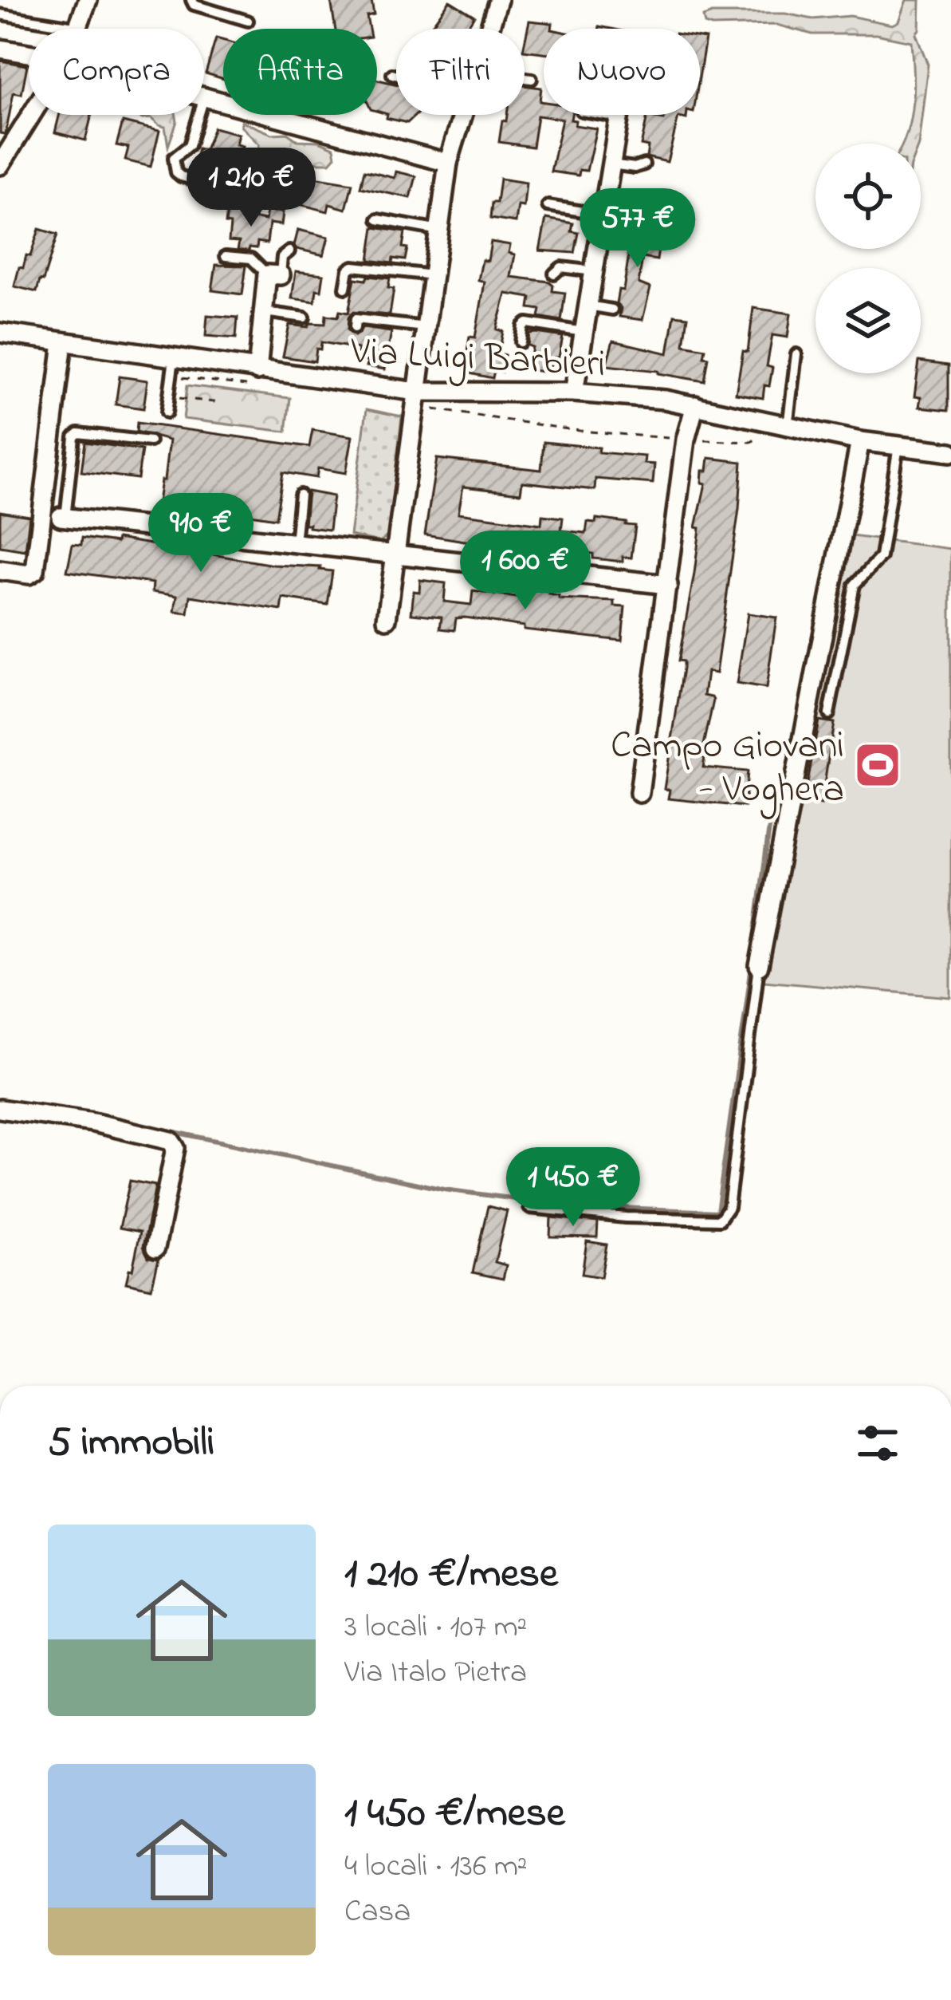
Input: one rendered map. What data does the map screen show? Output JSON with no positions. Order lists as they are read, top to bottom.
{
  "streets": {
    "street": ["Via Luigi Barbieri"]
  },
  "places": {
    "sports": ["Campo Giovani - Voghera"]
  },
  "page": {
    "chip": [
      "Compra",
      "Affitta",
      "Filtri",
      "Nuovo"
    ],
    "price": [
      "1 210 €",
      "577 €",
      "910 €",
      "1 600 €",
      "1 450 €"
    ],
    "heading": "5 immobili",
    "list": [
      {
        "name": "1 210 €/mese",
        "note": "3 locali · 107 m² · Via Italo Pietra"
      },
      {
        "name": "1 450 €/mese",
        "note": "4 locali · 136 m² · Casa"
      }
    ]
  }
}
